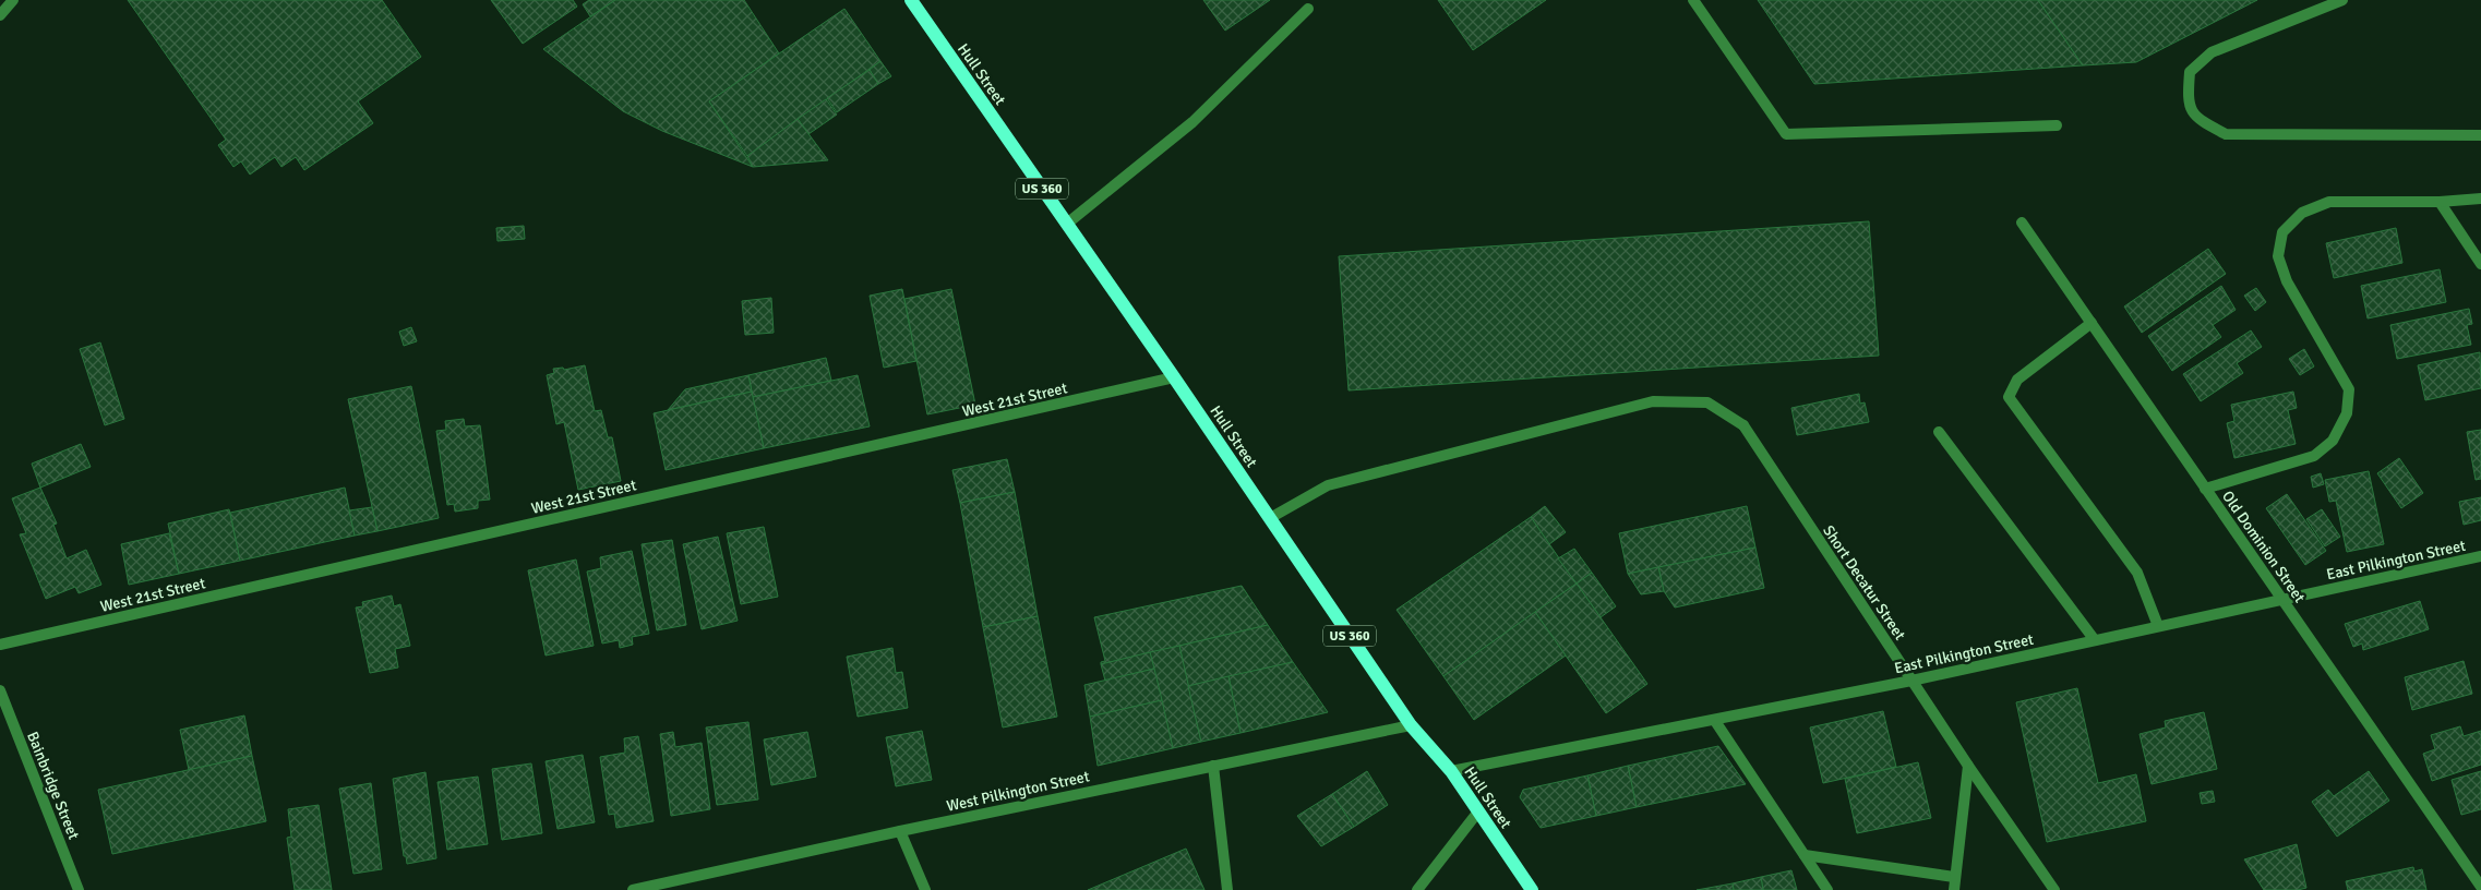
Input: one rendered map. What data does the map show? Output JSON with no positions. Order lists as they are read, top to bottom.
{
  "streets": {
    "main road": ["Hull Street", "US 360"],
    "street": [
      "West 21st Street",
      "Old Dominion Street",
      "East Pilkington Street",
      "Short Decatur Street",
      "Bainbridge Street",
      "West Pilkington Street"
    ]
  },
  "crossings": [
    ["Hull Street", "West 21st Street"],
    ["Hull Street", "East Pilkington Street"],
    ["Hull Street", "Short Decatur Street"],
    ["Hull Street", "West Pilkington Street"],
    ["Old Dominion Street", "East Pilkington Street"],
    ["East Pilkington Street", "Short Decatur Street"]
  ]
}
